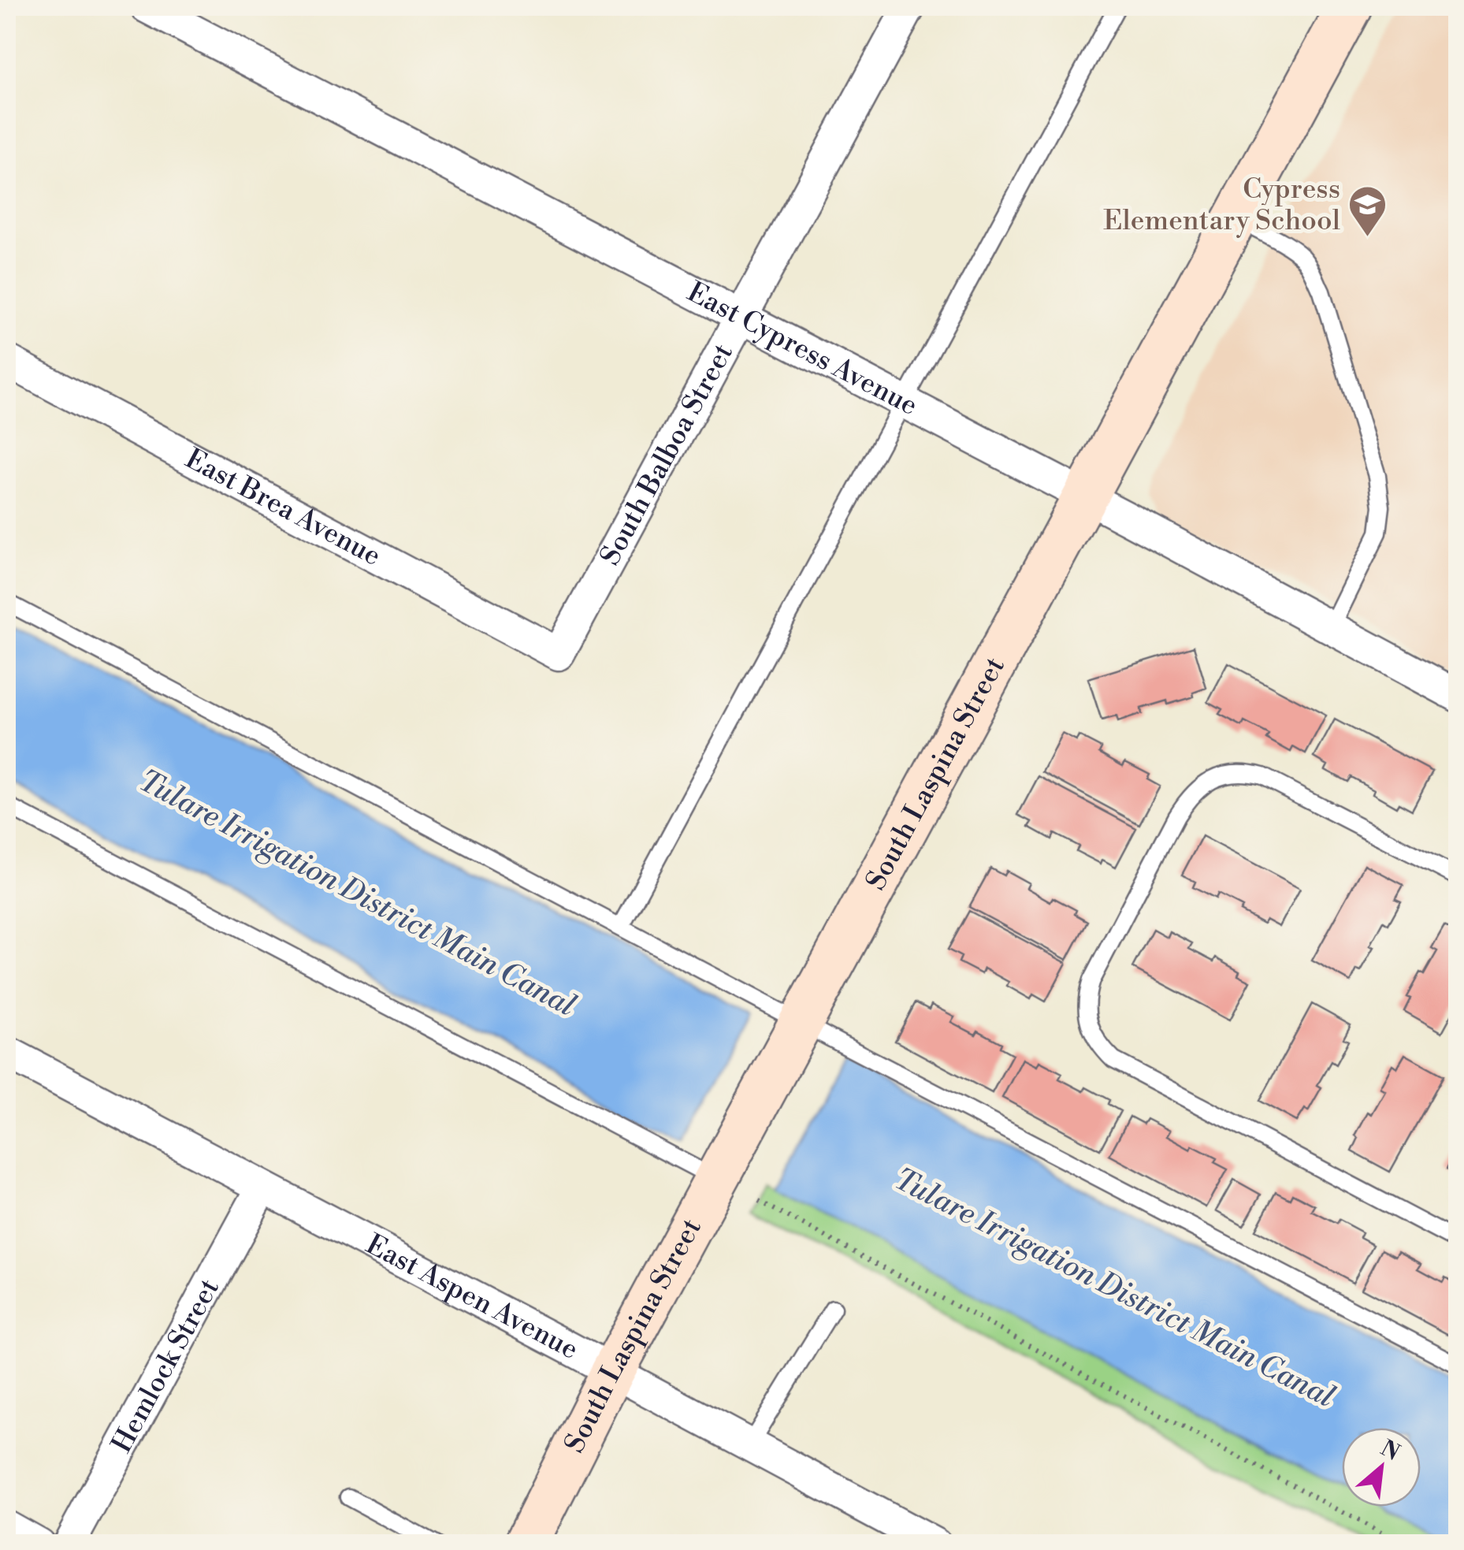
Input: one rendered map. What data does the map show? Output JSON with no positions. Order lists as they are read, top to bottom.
{
  "streets": {
    "street": [
      "East Cypress Avenue",
      "South Balboa Street",
      "East Brea Avenue",
      "South Laspina Street",
      "East Aspen Avenue",
      "Hemlock Street"
    ]
  },
  "crossings": [
    ["East Cypress Avenue", "South Balboa Street"],
    ["East Cypress Avenue", "South Laspina Street"],
    ["South Balboa Street", "East Brea Avenue"],
    ["South Laspina Street", "East Aspen Avenue"],
    ["East Aspen Avenue", "Hemlock Street"]
  ],
  "water": ["Tulare Irrigation District Main Canal"],
  "places": {
    "school or university": ["Cypress Elementary School"]
  },
  "north": "top right"
}
